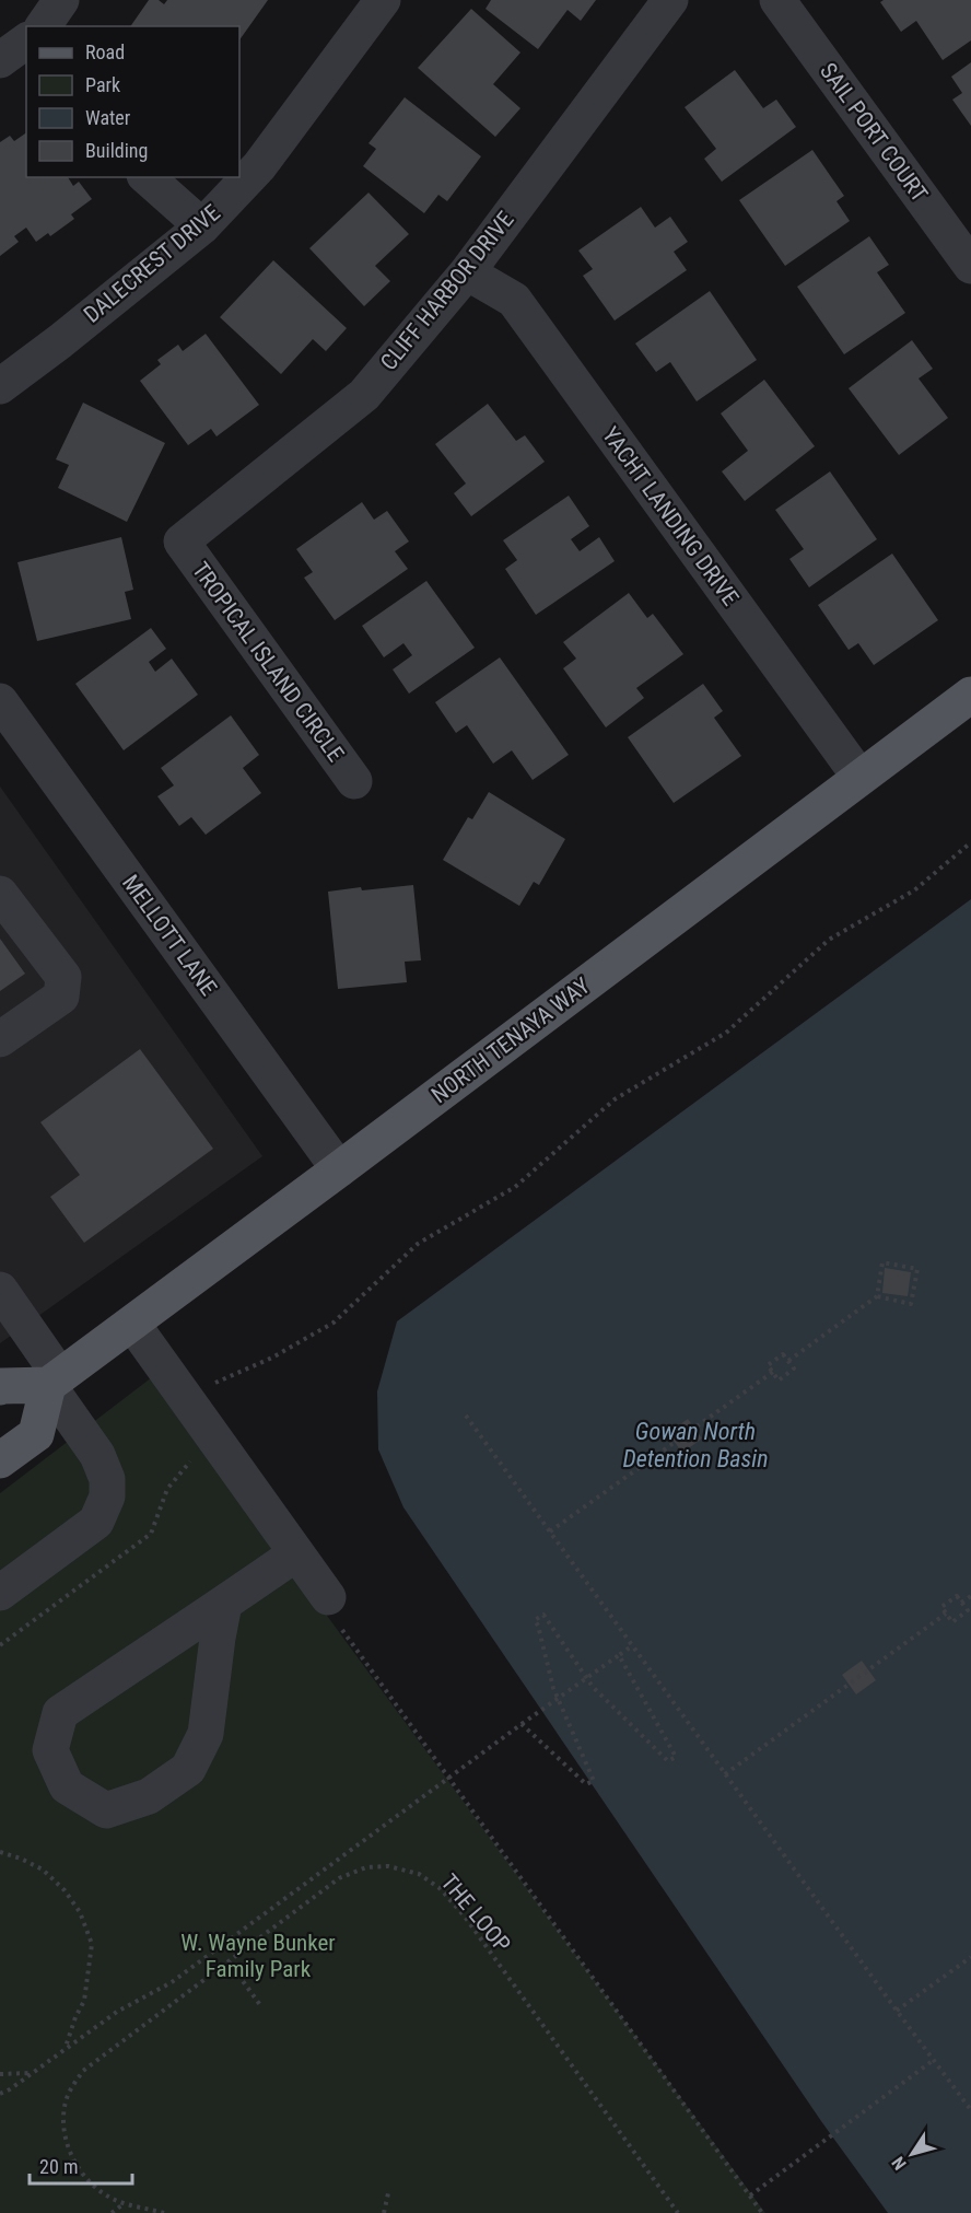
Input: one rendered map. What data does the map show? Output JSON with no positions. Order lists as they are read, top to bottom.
{
  "streets": {
    "main road": ["NORTH TENAYA WAY"],
    "street": [
      "SAIL PORT COURT",
      "DALECREST DRIVE",
      "CLIFF HARBOR DRIVE",
      "YACHT LANDING DRIVE",
      "TROPICAL ISLAND CIRCLE",
      "MELLOTT LANE"
    ],
    "path": ["THE LOOP"]
  },
  "crossings": [
    ["CLIFF HARBOR DRIVE", "YACHT LANDING DRIVE"],
    ["CLIFF HARBOR DRIVE", "TROPICAL ISLAND CIRCLE"],
    ["YACHT LANDING DRIVE", "NORTH TENAYA WAY"],
    ["MELLOTT LANE", "NORTH TENAYA WAY"]
  ],
  "water": ["Gowan North Detention Basin"],
  "parks": ["W. Wayne Bunker Family Park"],
  "legend": [
    "Road",
    "Park",
    "Water",
    "Building"
  ],
  "scale_bar": "20 m",
  "north": "bottom left"
}
